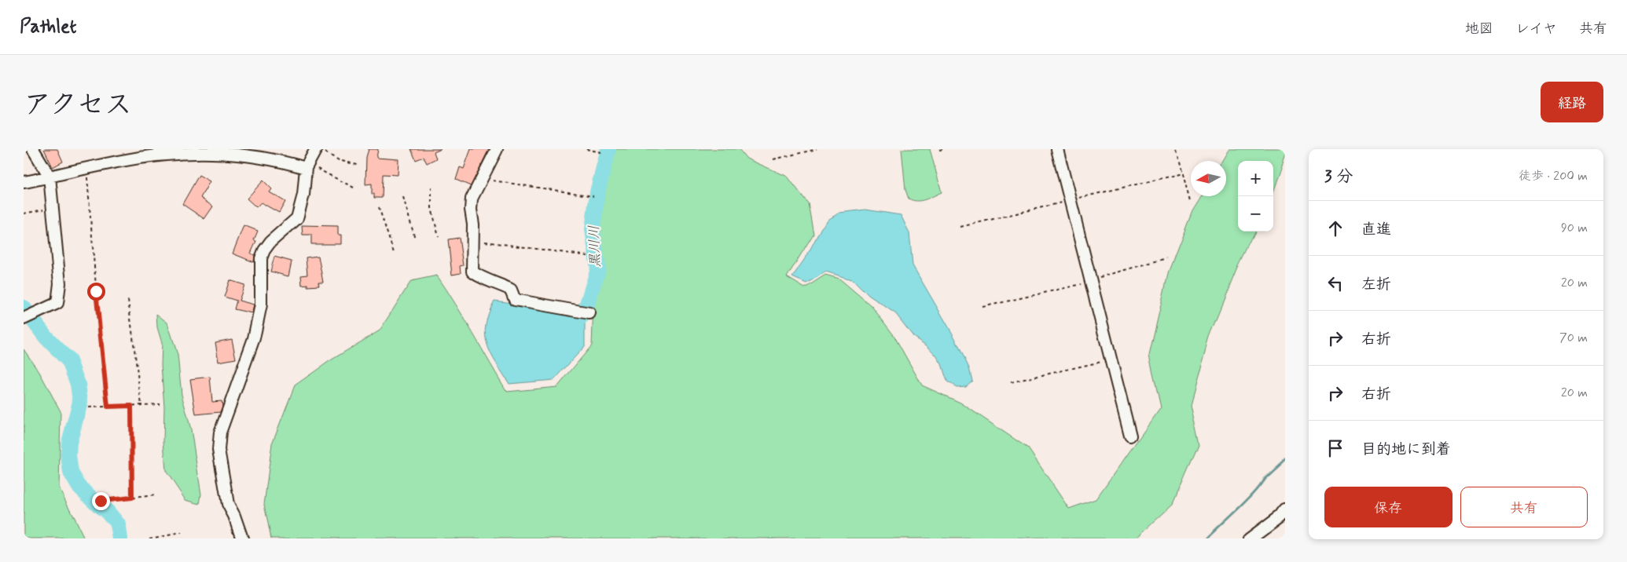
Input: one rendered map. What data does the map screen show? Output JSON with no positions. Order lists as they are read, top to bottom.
{
  "water": ["黒川川"],
  "north": "left",
  "page": {
    "header": "Pathlet",
    "nav": ["地図", "レイヤ", "共有"],
    "title": "アクセス",
    "buttons": [
      "経路",
      ["保存", "共有"]
    ],
    "heading": ["3 分", "徒歩 · 200 m"],
    "map_buttons": ["+", "−"],
    "list": [
      ["直進", "90 m"],
      ["左折", "20 m"],
      ["右折", "70 m"],
      ["右折", "20 m"],
      "目的地に到着"
    ]
  }
}
